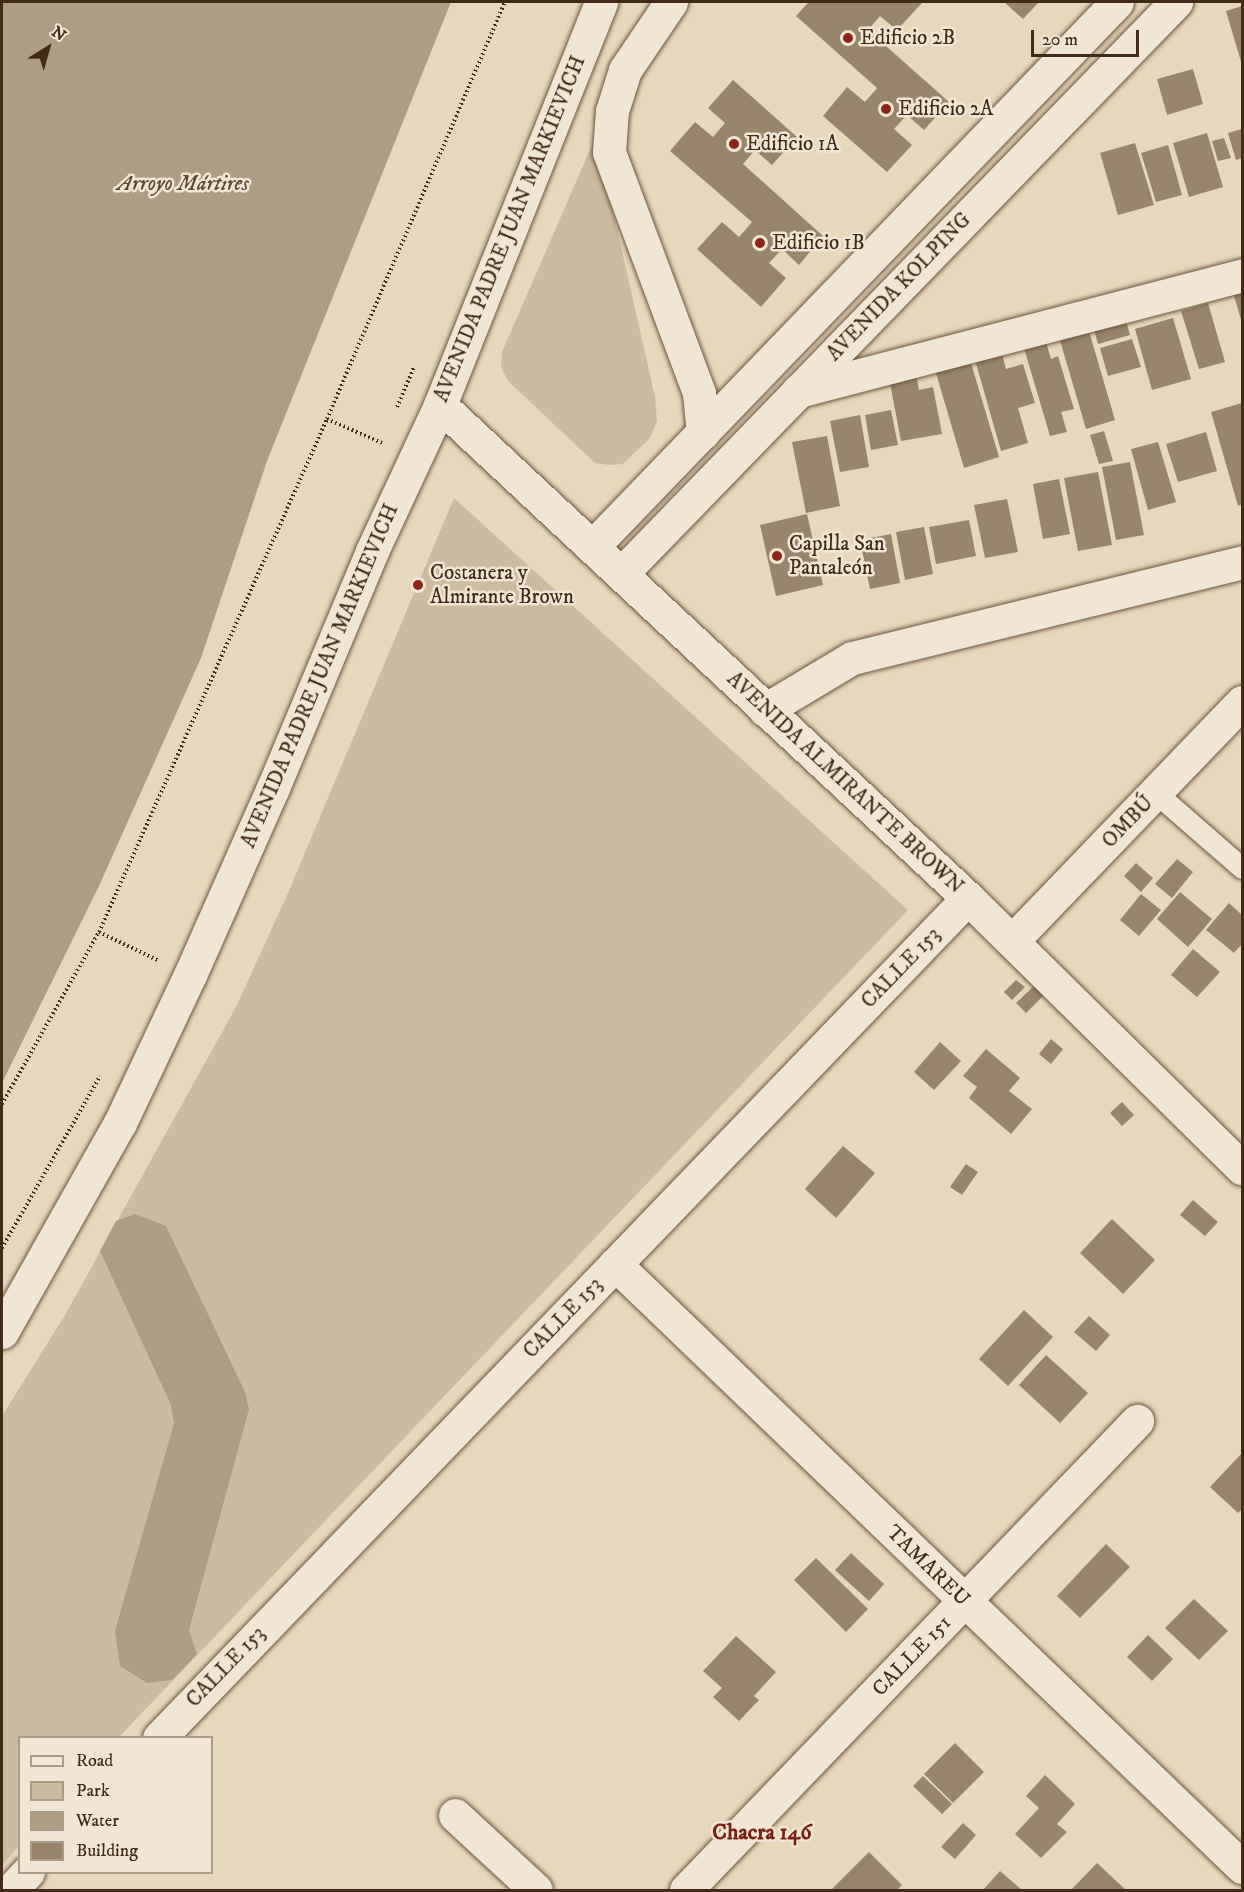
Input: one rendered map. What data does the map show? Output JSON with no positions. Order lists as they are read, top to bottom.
{
  "streets": {
    "street": [
      "AVENIDA PADRE JUAN MARKIEVICH",
      "AVENIDA KOLPING",
      "AVENIDA ALMIRANTE BROWN",
      "OMBÚ",
      "CALLE 153",
      "TAMAREU",
      "CALLE 151"
    ]
  },
  "crossings": [
    ["AVENIDA PADRE JUAN MARKIEVICH", "AVENIDA ALMIRANTE BROWN"],
    ["AVENIDA KOLPING", "AVENIDA ALMIRANTE BROWN"],
    ["AVENIDA ALMIRANTE BROWN", "OMBÚ"],
    ["AVENIDA ALMIRANTE BROWN", "CALLE 153"],
    ["CALLE 153", "TAMAREU"],
    ["TAMAREU", "CALLE 151"]
  ],
  "districts": ["Chacra 146"],
  "water": ["Arroyo Mártires"],
  "places": [
    "Edificio 2B",
    "Edificio 2A",
    "Edificio 1A",
    "Edificio 1B",
    "Capilla San Pantaleón",
    "Costanera y Almirante Brown"
  ],
  "legend": [
    "Road",
    "Park",
    "Water",
    "Building"
  ],
  "scale_bar": "20 m",
  "north": "top right"
}
